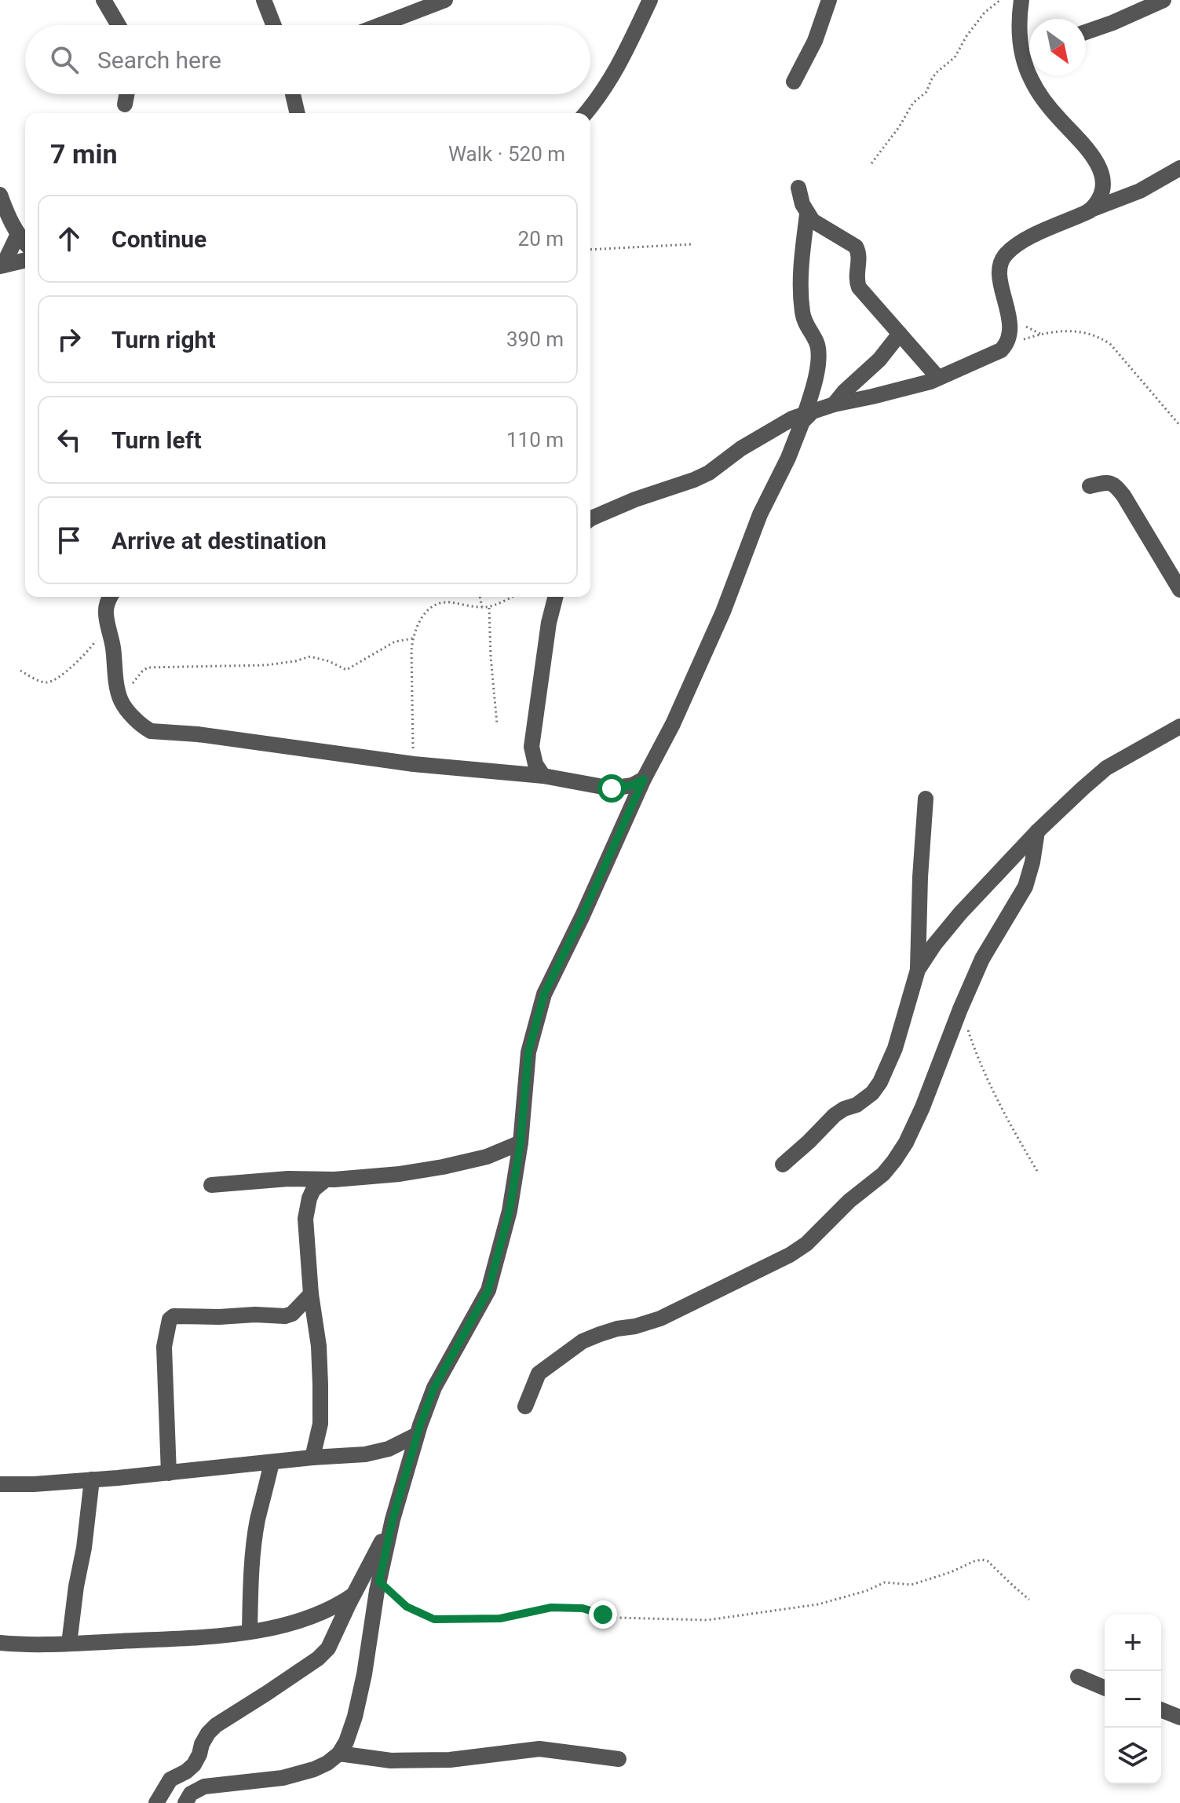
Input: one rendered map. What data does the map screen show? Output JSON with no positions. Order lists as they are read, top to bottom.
{
  "north": "bottom right",
  "page": {
    "search": "Search here",
    "heading": ["7 min", "Walk · 520 m"],
    "list": [
      ["Continue", "20 m"],
      ["Turn right", "390 m"],
      ["Turn left", "110 m"],
      "Arrive at destination"
    ],
    "map_buttons": ["+", "−"]
  }
}
